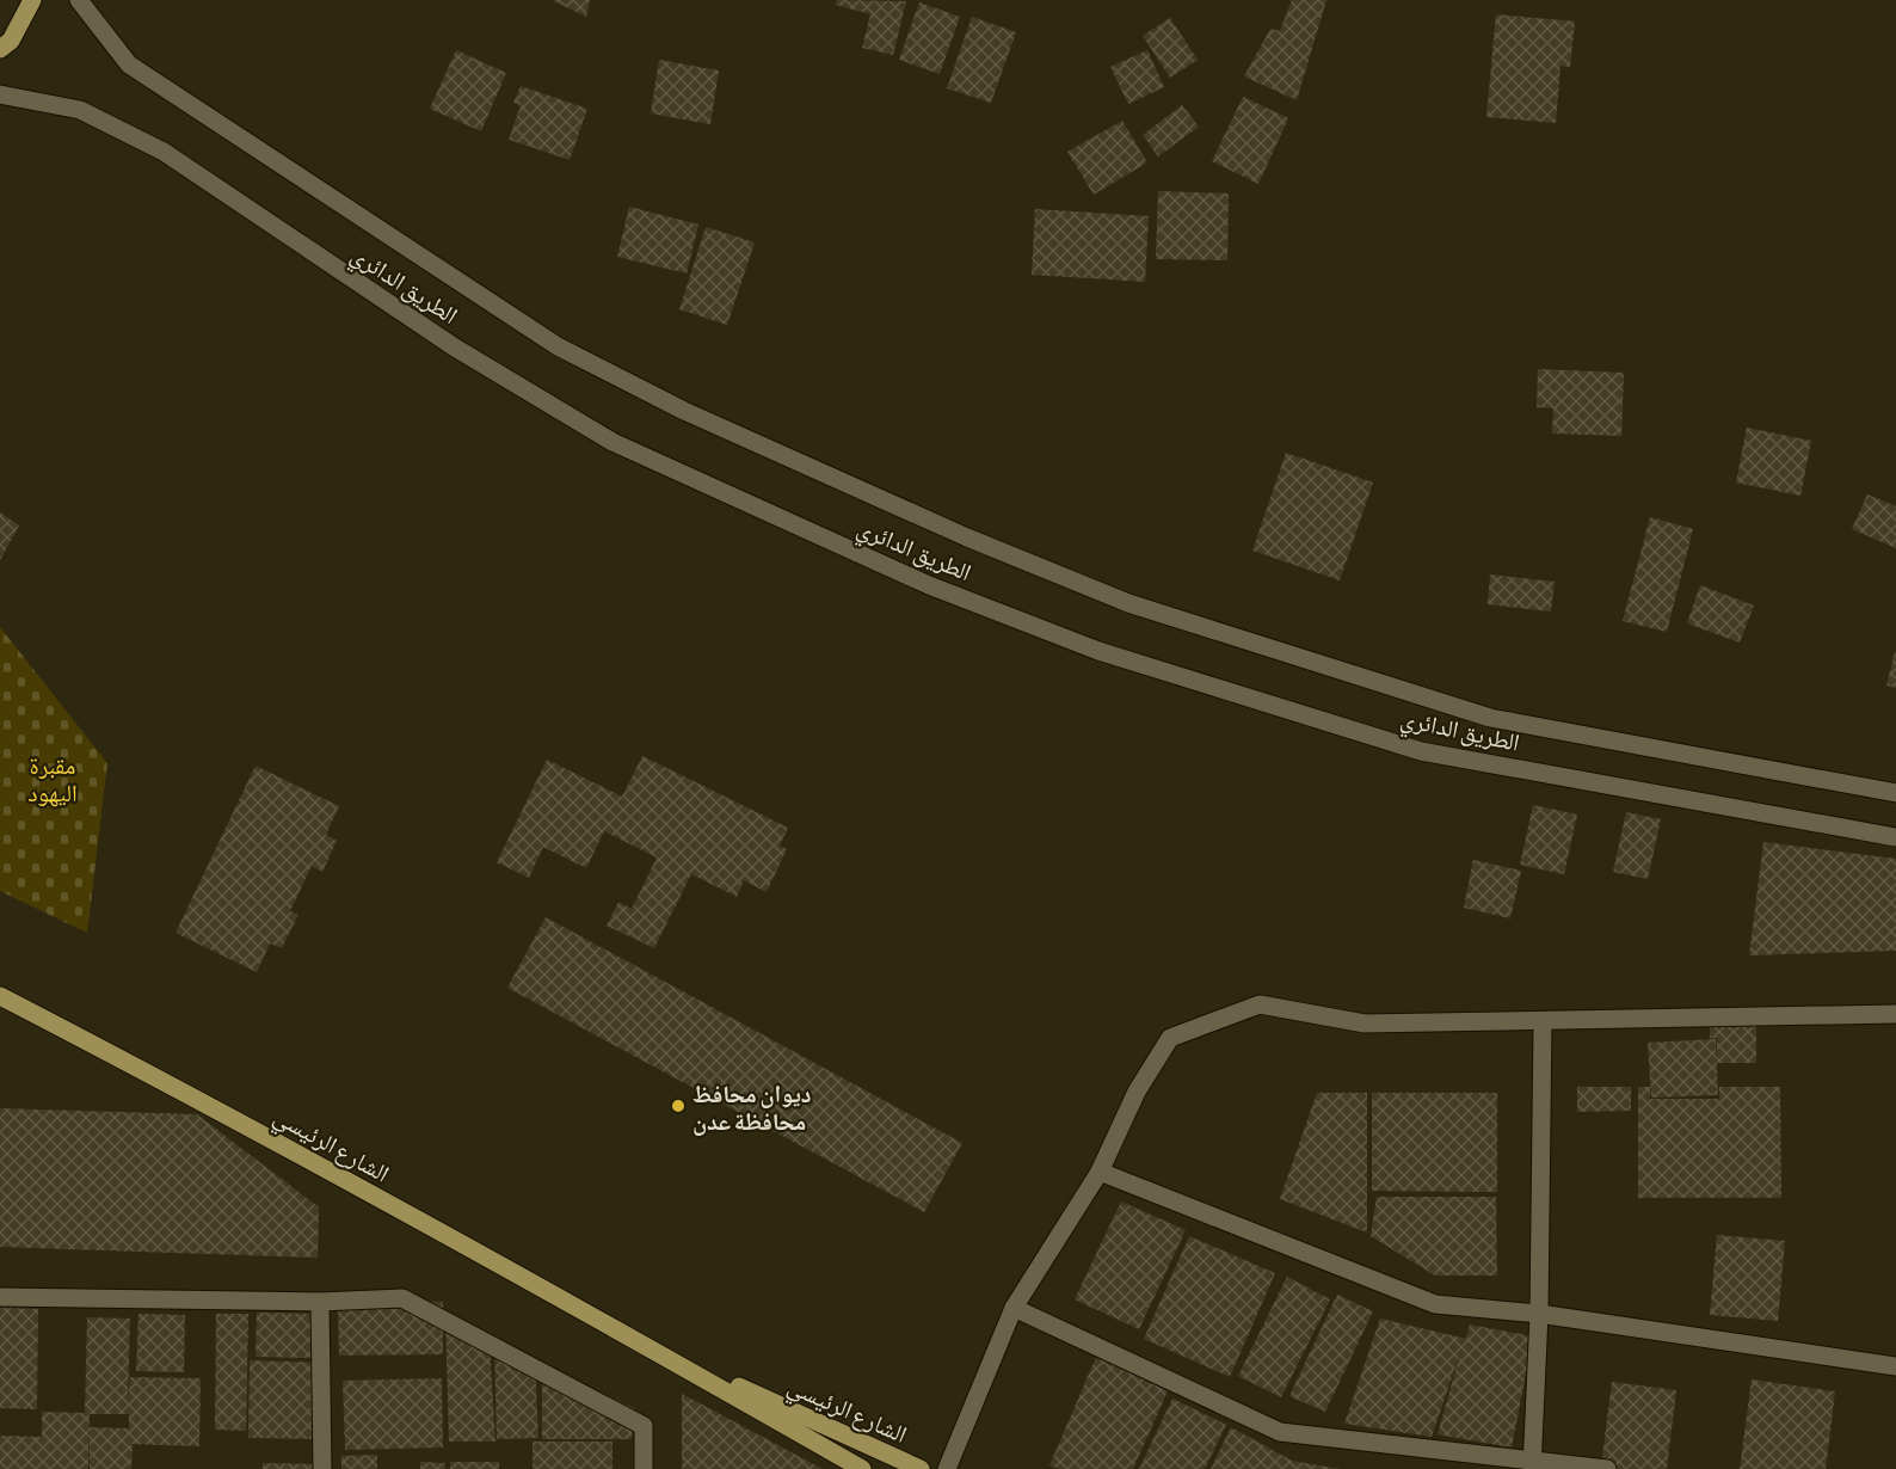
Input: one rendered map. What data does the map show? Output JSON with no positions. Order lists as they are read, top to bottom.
{
  "streets": {
    "main road": ["الطريق الدائري", "الشارع الرئيسي"]
  },
  "parks": ["مقبرة اليهود"],
  "places": ["ديوان محافظ محافظة عدن"]
}
